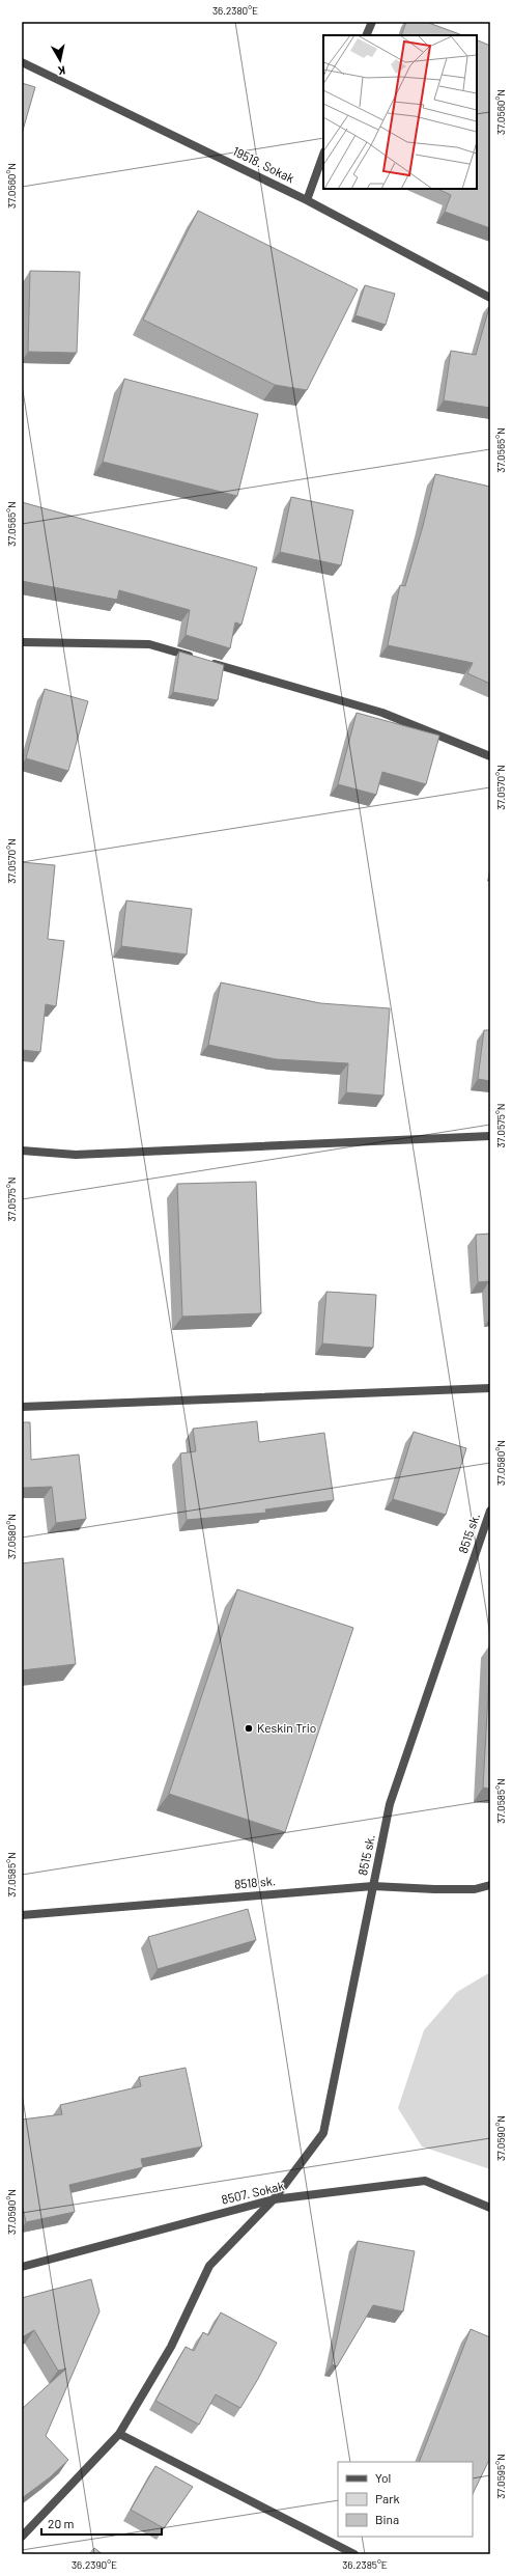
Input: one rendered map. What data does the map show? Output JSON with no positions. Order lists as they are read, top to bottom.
{
  "streets": {
    "street": [
      "19518. Sokak",
      "8515 sk.",
      "8518 sk.",
      "8507. Sokak"
    ]
  },
  "crossings": [
    ["8515 sk.", "8518 sk."],
    ["8515 sk.", "8507. Sokak"]
  ],
  "places": ["Keskin Trio"],
  "legend": ["Yol", "Park", "Bina"],
  "scale_bar": "20 m",
  "north": "bottom",
  "coordinates": [
    "36.2380°E",
    "37.0560°N",
    "37.0565°N",
    "37.0570°N",
    "37.0575°N",
    "37.0580°N",
    "37.0585°N",
    "37.0590°N",
    "37.0595°N",
    "36.2390°E",
    "36.2385°E"
  ]
}
